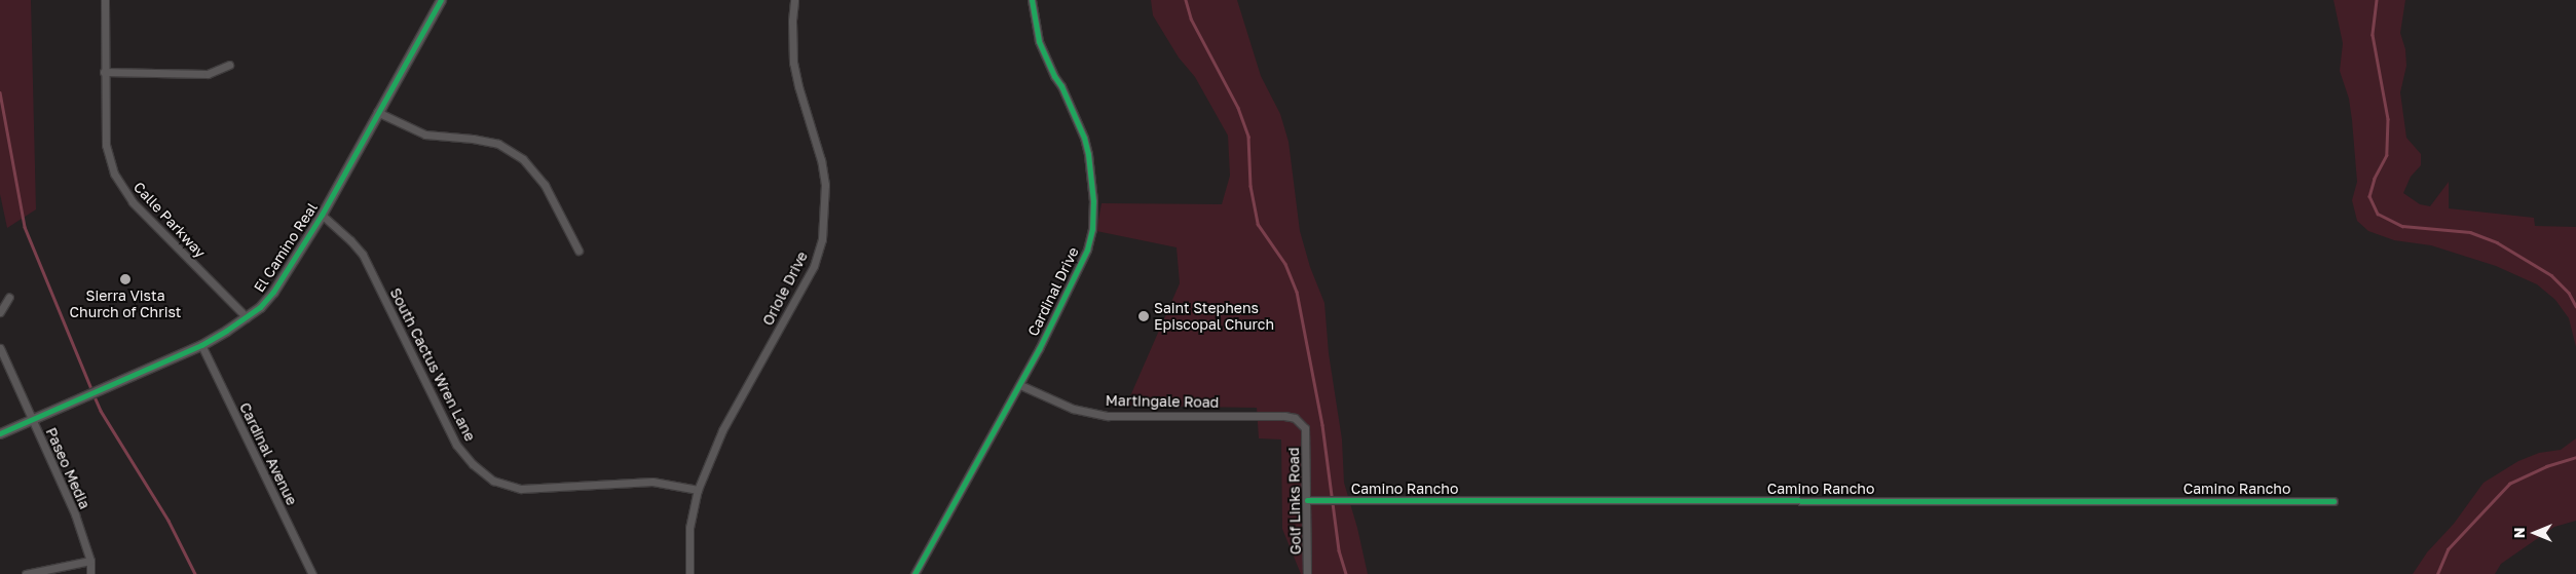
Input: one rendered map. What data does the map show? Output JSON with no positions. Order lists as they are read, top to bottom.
{
  "streets": {
    "street": [
      "Calle Parkway",
      "El Camino Real",
      "Oriole Drive",
      "Cardinal Drive",
      "South Cactus Wren Lane",
      "Martingale Road",
      "Cardinal Avenue",
      "Paseo Media",
      "Camino Rancho",
      "Golf Links Road"
    ]
  },
  "crossings": [
    ["Calle Parkway", "El Camino Real"],
    ["El Camino Real", "South Cactus Wren Lane"],
    ["El Camino Real", "Cardinal Avenue"],
    ["El Camino Real", "Paseo Media"],
    ["Oriole Drive", "South Cactus Wren Lane"],
    ["Cardinal Drive", "Martingale Road"],
    ["Martingale Road", "Golf Links Road"],
    ["Camino Rancho", "Golf Links Road"]
  ],
  "places": ["Sierra Vista Church of Christ", "Saint Stephens Episcopal Church"],
  "north": "left"
}
